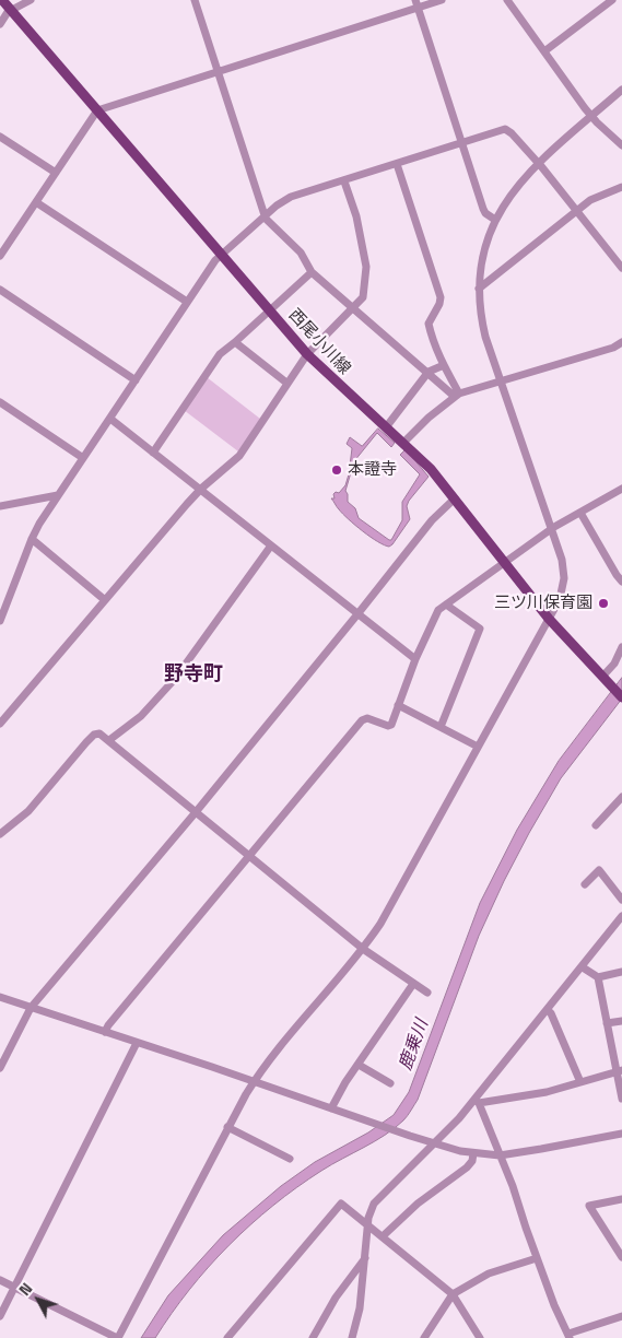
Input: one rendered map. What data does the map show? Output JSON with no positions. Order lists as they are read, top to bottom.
{
  "streets": {
    "main road": ["西尾小川線"]
  },
  "districts": ["野寺町"],
  "water": ["鹿乗川"],
  "places": ["本證寺", "三ツ川保育園"],
  "north": "top left"
}
